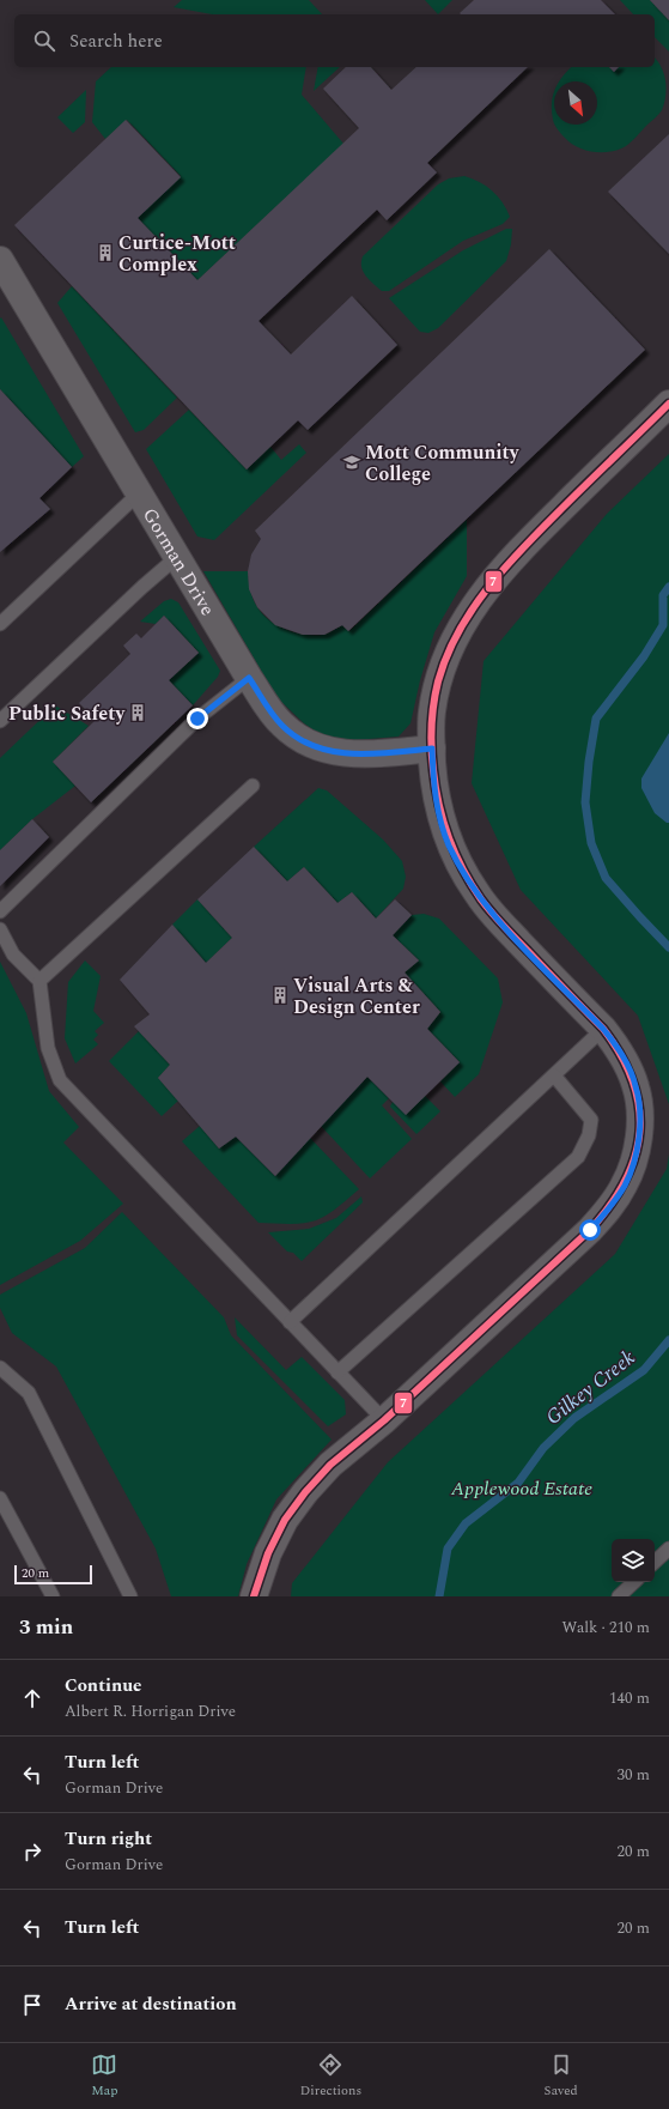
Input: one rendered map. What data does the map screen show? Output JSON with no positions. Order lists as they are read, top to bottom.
{
  "streets": {
    "street": ["Gorman Drive"]
  },
  "water": ["Gilkey Creek"],
  "parks": ["Applewood Estate"],
  "places": {
    "building": ["Curtice-Mott Complex", "Public Safety", "Visual Arts & Design Center"],
    "school or university": ["Mott Community College"]
  },
  "lines": ["transit line 7"],
  "scale_bar": "20 m",
  "north": "bottom right",
  "page": {
    "search": "Search here",
    "scale": "20 m",
    "heading": ["3 min", "Walk · 210 m"],
    "list": [
      ["Continue", "Albert R. Horrigan Drive", "140 m"],
      ["Turn left", "Gorman Drive", "30 m"],
      ["Turn right", "Gorman Drive", "20 m"],
      ["Turn left", "20 m"],
      "Arrive at destination"
    ],
    "nav": ["Map", "Directions", "Saved"]
  }
}
